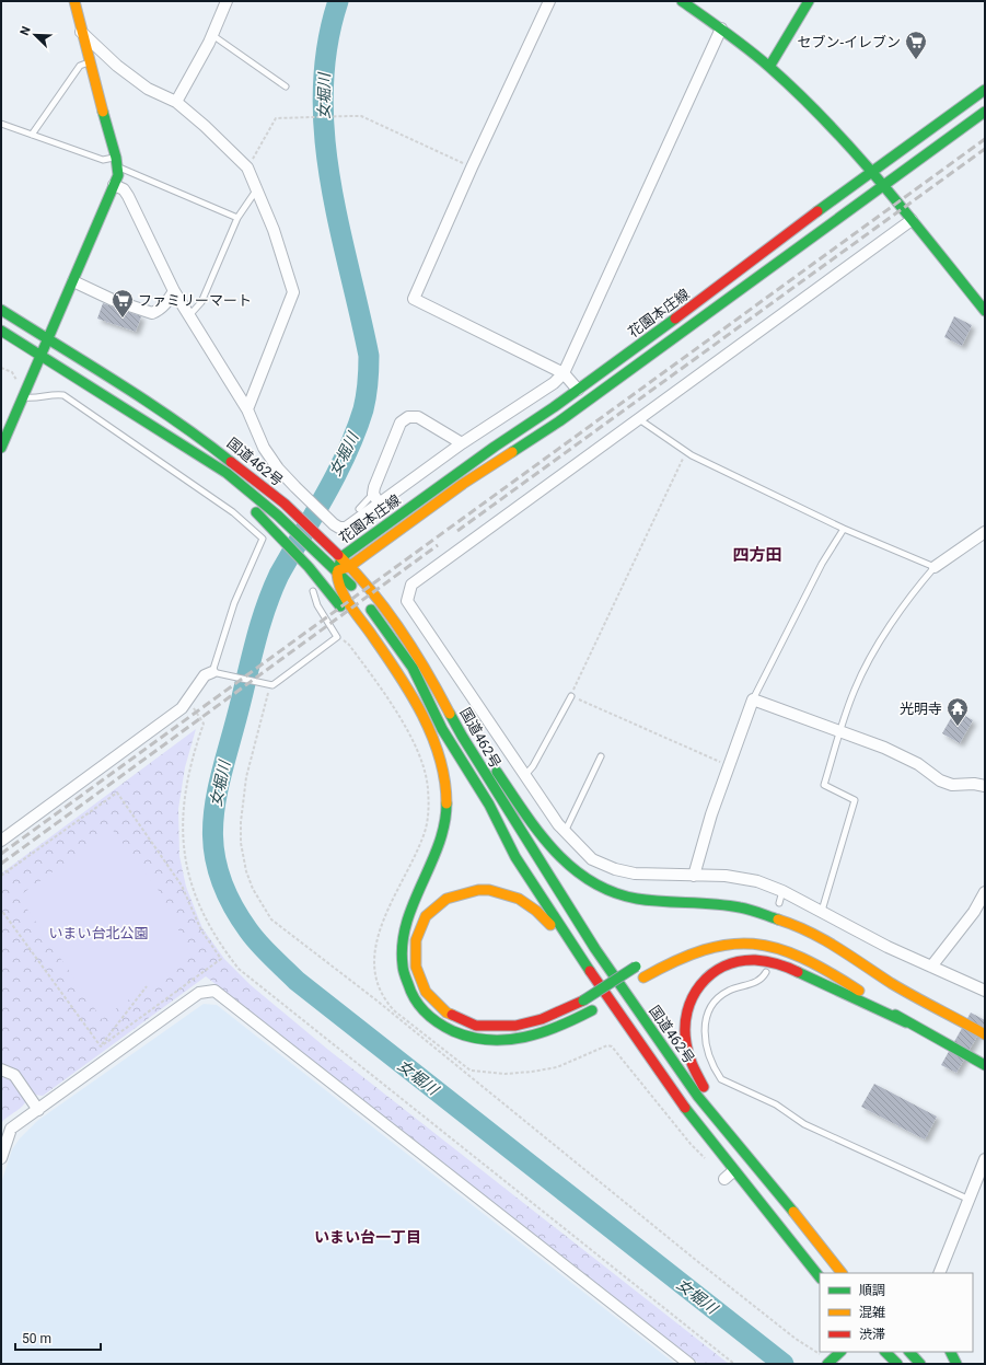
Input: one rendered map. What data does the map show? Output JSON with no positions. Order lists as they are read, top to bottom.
{
  "streets": {
    "main road": ["花園本庄線", "国道462号"]
  },
  "crossings": [
    ["花園本庄線", "国道462号"]
  ],
  "districts": ["四方田", "いまい台一丁目"],
  "water": ["女堀川"],
  "parks": ["いまい台北公園"],
  "places": {
    "supermarket": ["セブン-イレブン", "ファミリーマート"],
    "temple": ["光明寺"]
  },
  "legend": ["順調", "混雑", "渋滞"],
  "scale_bar": "50 m",
  "north": "top left"
}
